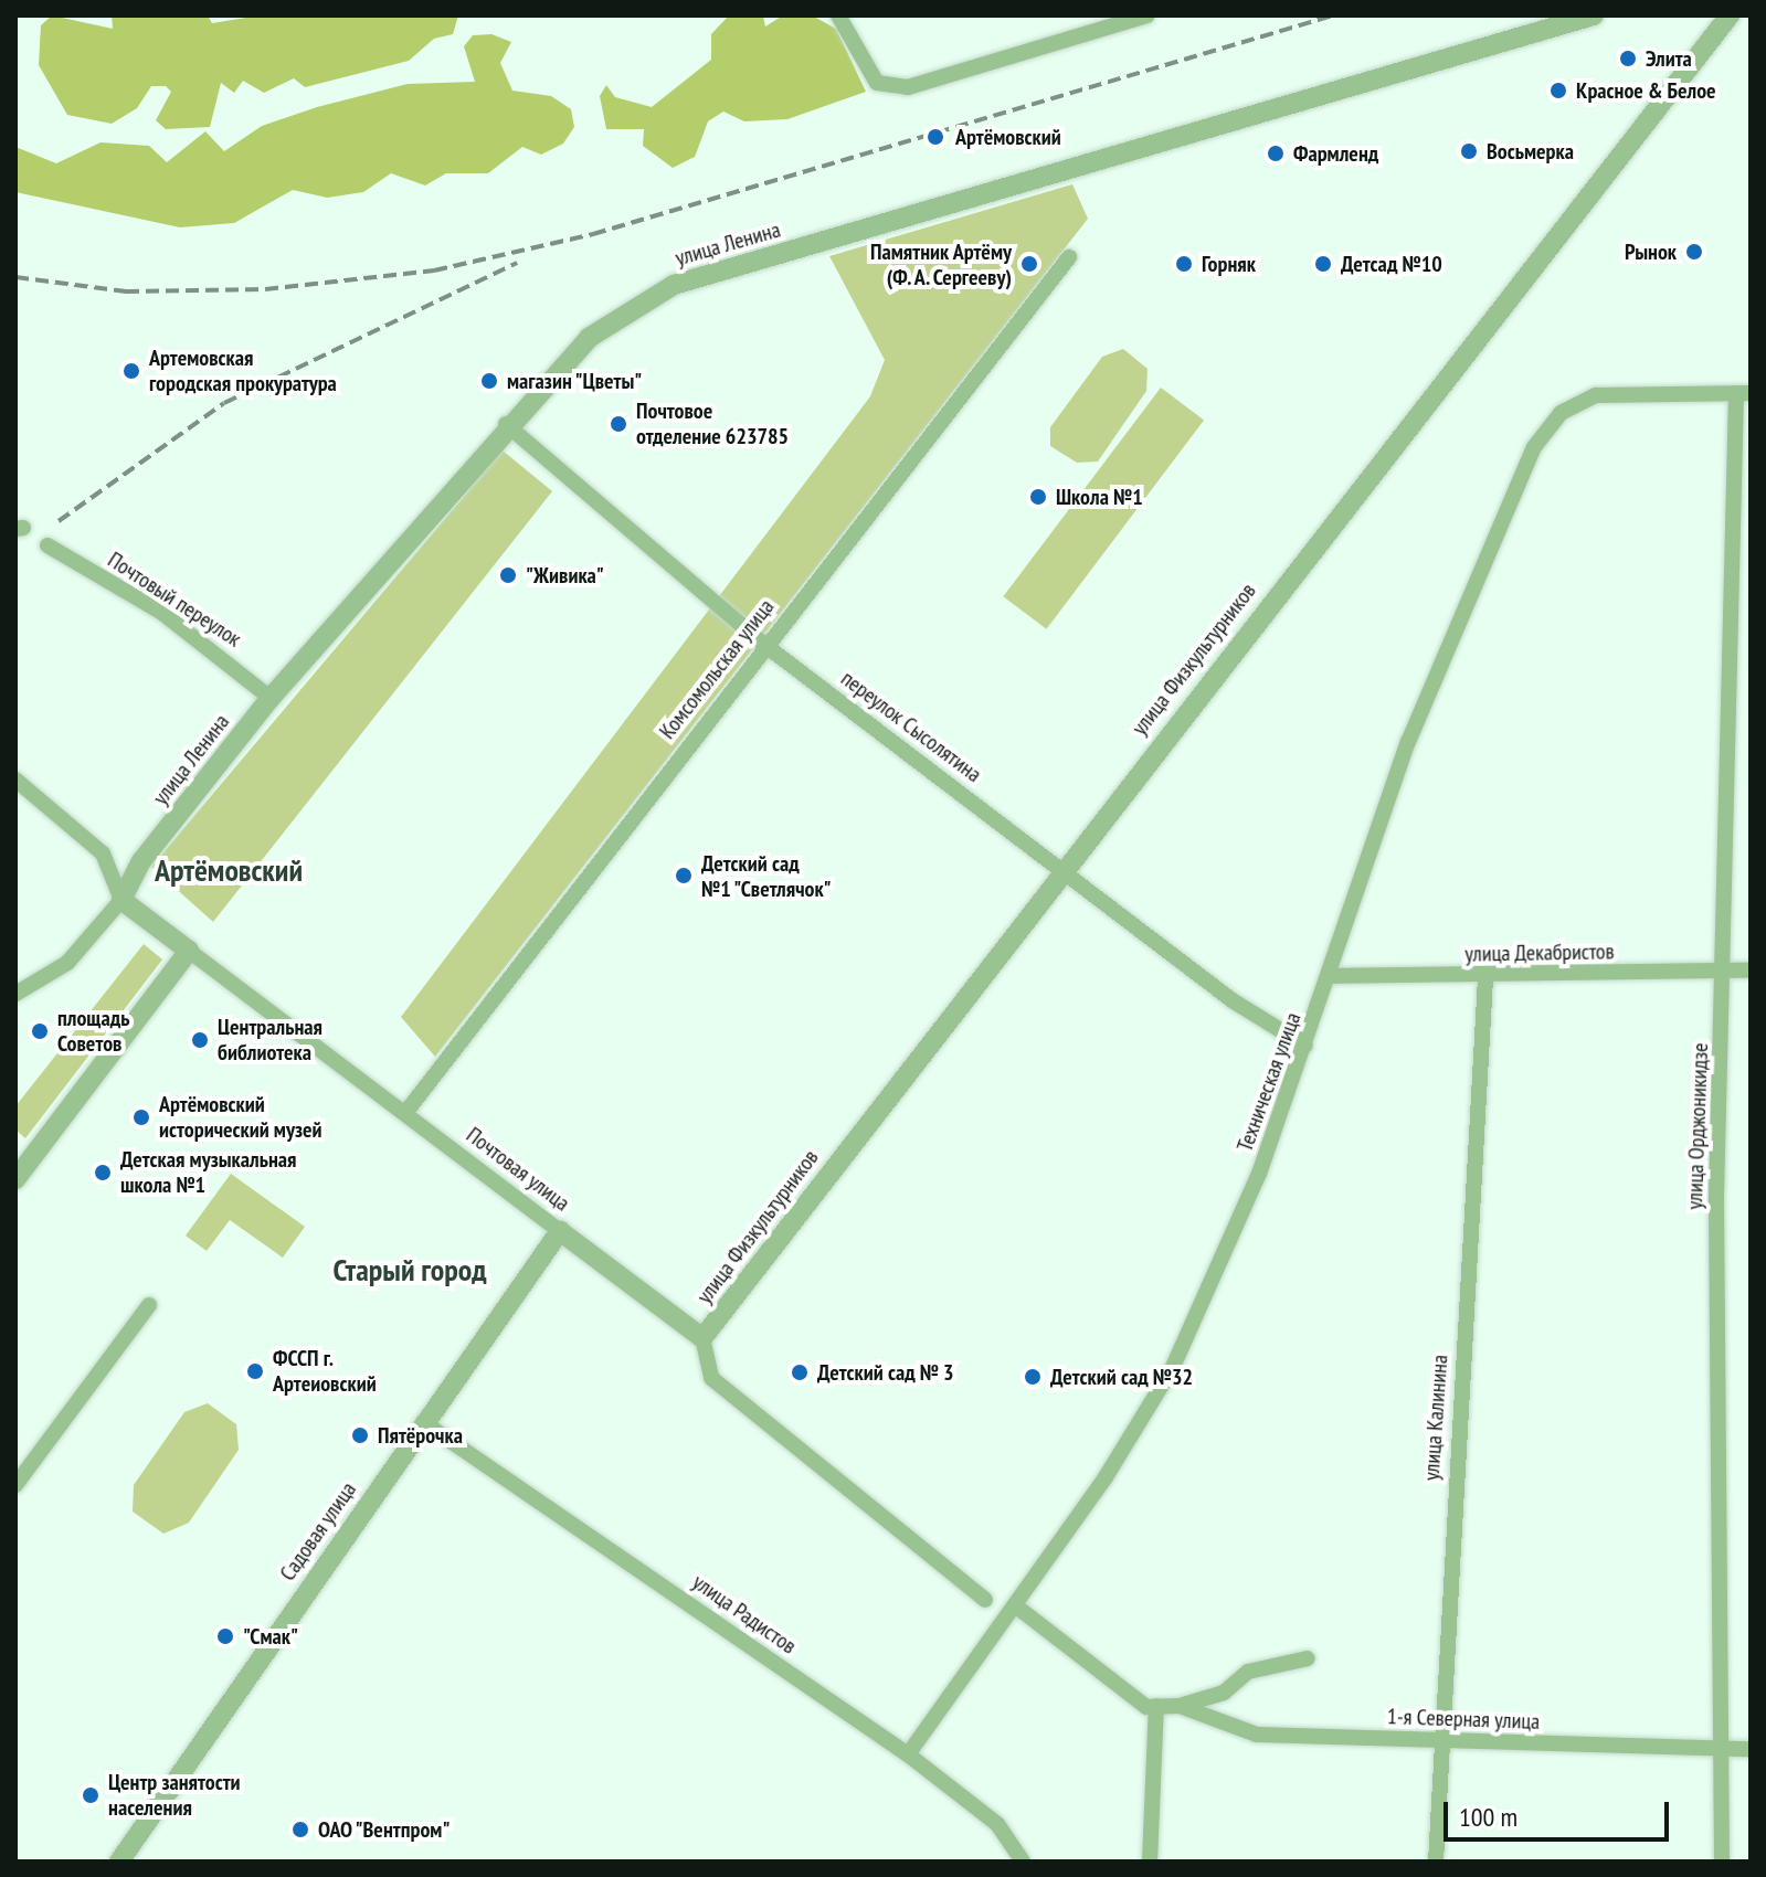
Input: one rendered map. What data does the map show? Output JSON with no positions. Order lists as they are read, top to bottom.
{
  "streets": {
    "street": [
      "улица Ленина",
      "Почтовый переулок",
      "улица Физкультурников",
      "Комсомольская улица",
      "переулок Сысолятина",
      "улица Декабристов",
      "Техническая улица",
      "улица Орджоникидзе",
      "Почтовая улица",
      "улица Калинина",
      "Садовая улица",
      "улица Радистов",
      "1-я Северная улица"
    ]
  },
  "crossings": [
    ["улица Ленина", "Почтовый переулок"],
    ["улица Ленина", "переулок Сысолятина"],
    ["улица Ленина", "Почтовая улица"],
    ["улица Физкультурников", "переулок Сысолятина"],
    ["улица Физкультурников", "Почтовая улица"],
    ["Комсомольская улица", "переулок Сысолятина"],
    ["Комсомольская улица", "Почтовая улица"],
    ["переулок Сысолятина", "Техническая улица"],
    ["улица Декабристов", "Техническая улица"],
    ["улица Декабристов", "улица Орджоникидзе"],
    ["улица Декабристов", "улица Калинина"],
    ["Техническая улица", "улица Орджоникидзе"],
    ["Техническая улица", "улица Радистов"],
    ["улица Орджоникидзе", "1-я Северная улица"],
    ["Почтовая улица", "Садовая улица"],
    ["улица Калинина", "1-я Северная улица"],
    ["Садовая улица", "улица Радистов"]
  ],
  "districts": ["Артёмовский", "Старый город"],
  "places": [
    "Элита",
    "Красное & Белое",
    "Артёмовский",
    "Восьмерка",
    "Фармленд",
    "Рынок",
    "Памятник Артёму (Ф. А. Сергееву)",
    "Горняк",
    "Детсад №10",
    "Артемовская городская прокуратура",
    "магазин \"Цветы\"",
    "Почтовое отделение 623785",
    "Школа №1",
    "\"Живика\"",
    "Детский сад №1 \"Светлячок\"",
    "площадь Советов",
    "Центральная библиотека",
    "Артёмовский исторический музей",
    "Детская музыкальная школа №1",
    "ФССП г. Артеиовский",
    "Детский сад № 3",
    "Детский сад №32",
    "Пятёрочка",
    "\"Смак\"",
    "Центр занятости населения",
    "ОАО \"Вентпром\""
  ],
  "scale_bar": "100 m"
}
